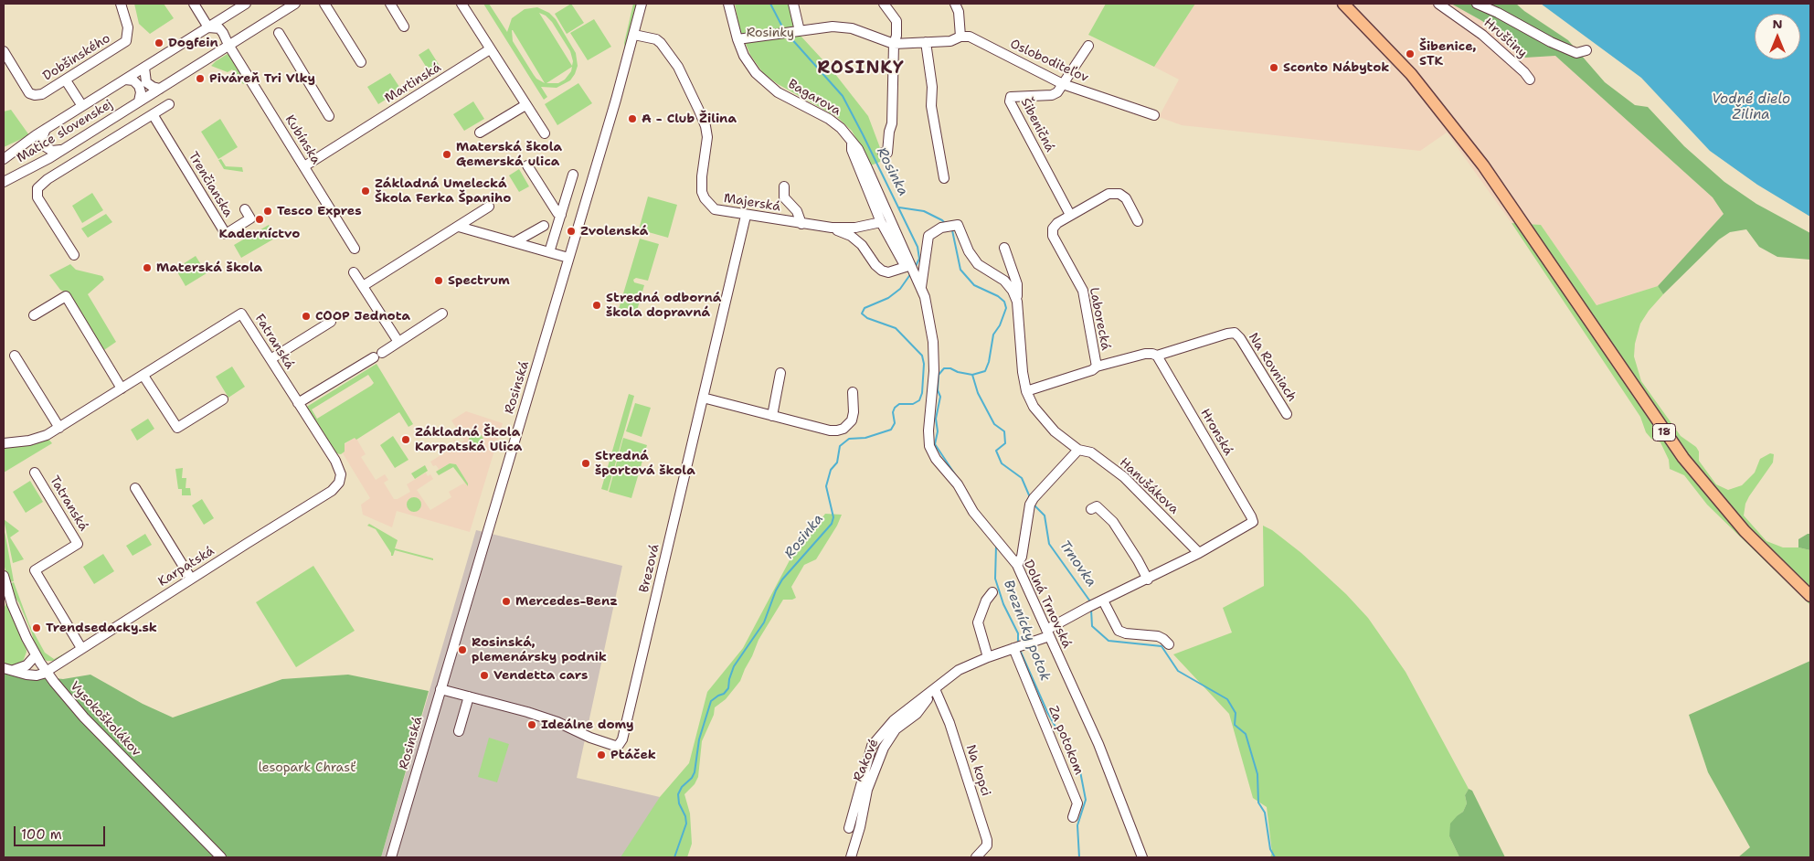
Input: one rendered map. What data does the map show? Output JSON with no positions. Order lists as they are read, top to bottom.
{
  "streets": {
    "main road": ["18"],
    "street": [
      "Hruštiny",
      "Dobšinského",
      "Osloboditeľov",
      "Martinská",
      "Bagarova",
      "Šibeničná",
      "Matice slovenskej",
      "Kubínska",
      "Trenčianska",
      "Majerská",
      "Laborecká",
      "Fatranská",
      "Na Rovniach",
      "Rosinská",
      "Hronská",
      "Hanušákova",
      "Tatranská",
      "Karpatská",
      "Brezová",
      "Dolná Trnovská",
      "Vysokoškolákov",
      "Za potokom",
      "Rakové",
      "Na kopci"
    ]
  },
  "crossings": [
    ["Osloboditeľov", "Šibeničná"],
    ["Martinská", "Kubínska"],
    ["Bagarova", "Majerská"],
    ["Bagarova", "Dolná Trnovská"],
    ["Šibeničná", "Laborecká"],
    ["Matice slovenskej", "Kubínska"],
    ["Majerská", "Rosinská"],
    ["Majerská", "Brezová"],
    ["Majerská", "Dolná Trnovská"],
    ["Fatranská", "Karpatská"],
    ["Na Rovniach", "Hronská"],
    ["Hronská", "Rakové"],
    ["Hanušákova", "Dolná Trnovská"],
    ["Hanušákova", "Rakové"],
    ["Tatranská", "Karpatská"],
    ["Karpatská", "Vysokoškolákov"],
    ["Dolná Trnovská", "Rakové"],
    ["Za potokom", "Rakové"],
    ["Rakové", "Na kopci"]
  ],
  "districts": ["ROSINKY"],
  "water": [
    "Vodné dielo Žilina",
    "Rosinka",
    "Trnovka",
    "Breznícky potok"
  ],
  "parks": ["Rosinky", "lesopark Chrasť"],
  "places": [
    "Dogfein",
    "Šibenice, STK",
    "Sconto Nábytok",
    "Piváreň Tri Vlky",
    "A - Club Žilina",
    "Materská škola Gemerská ulica",
    "Základná Umelecká Škola Ferka Španiho",
    "Tesco Expres",
    "Kaderníctvo",
    "Zvolenská",
    "Materská škola",
    "Spectrum",
    "Stredná odborná škola dopravná",
    "COOP Jednota",
    "Základná Škola Karpatská Ulica",
    "Stredná športová škola",
    "Mercedes-Benz",
    "Trendsedacky.sk",
    "Rosinská, plemenársky podnik",
    "Vendetta cars",
    "Ideálne domy",
    "Ptáček"
  ],
  "scale_bar": "100 m",
  "north": "top"
}
